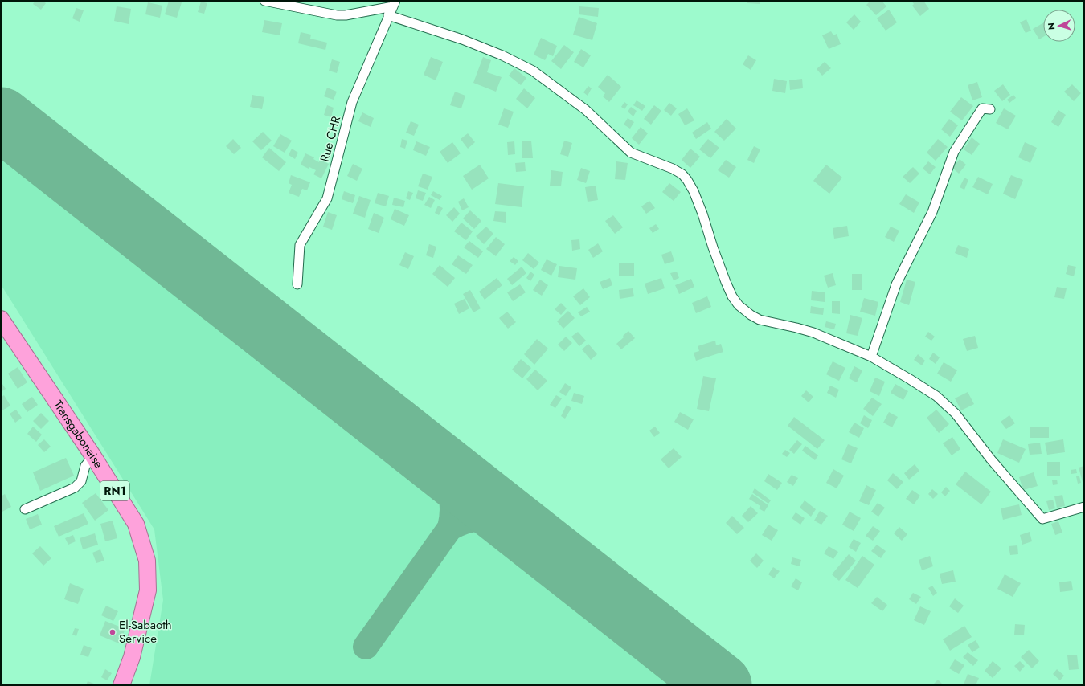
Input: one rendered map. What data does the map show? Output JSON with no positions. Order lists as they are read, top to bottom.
{
  "streets": {
    "highway": ["Transgabonaise", "RN1"],
    "street": ["Rue CHR"]
  },
  "places": ["El-Sabaoth Service"],
  "north": "left"
}
